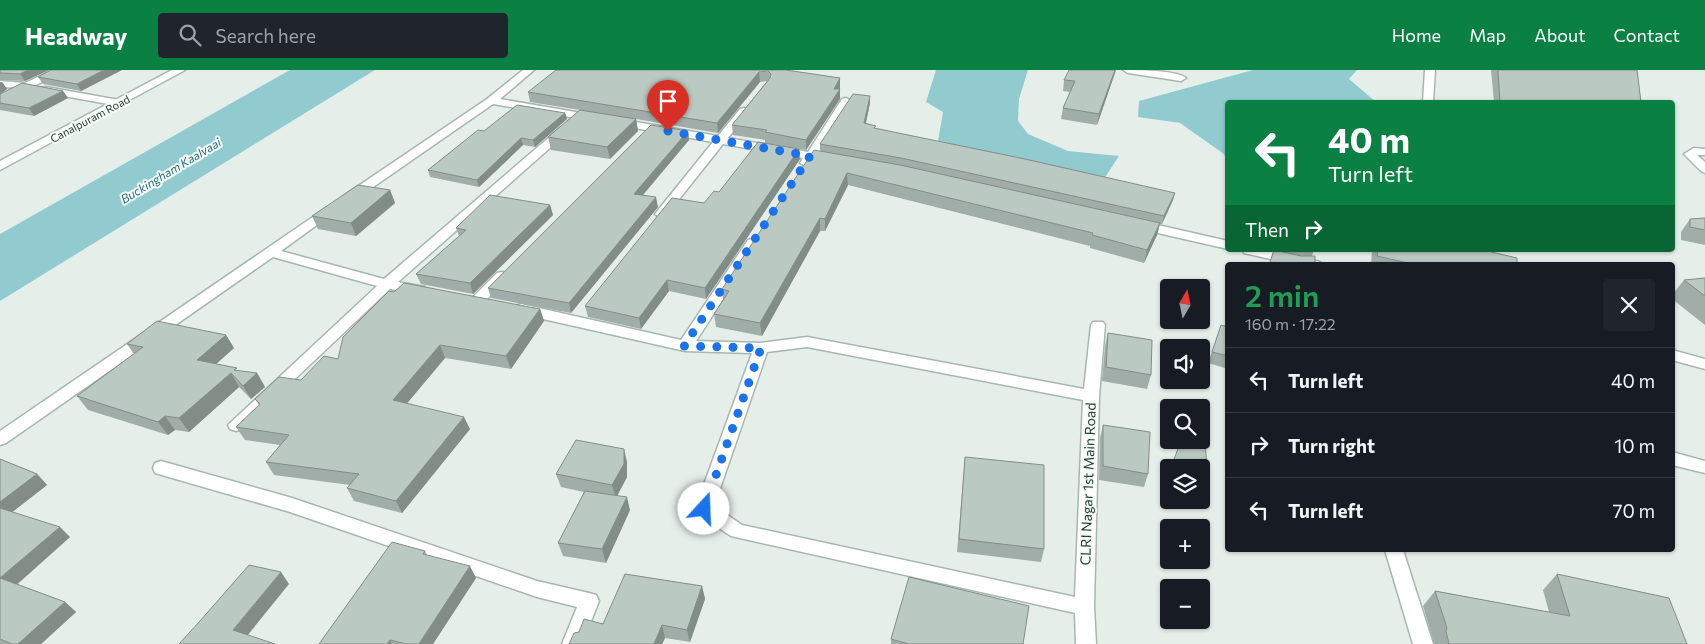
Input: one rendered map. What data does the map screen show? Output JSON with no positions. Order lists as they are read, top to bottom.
{
  "streets": {
    "street": ["Canalpuram Road", "CLRI Nagar 1st Main Road"]
  },
  "water": ["Buckingham Kaalvaai"],
  "north": "top",
  "page": {
    "header": "Headway",
    "search": "Search here",
    "nav": [
      "Home",
      "Map",
      "About",
      "Contact"
    ],
    "turn": ["40 m", "Turn left"],
    "then": "Then",
    "heading": ["2 min", "160 m · 17:22"],
    "map_buttons": ["+", "−"],
    "list": [
      {
        "name": "Turn left",
        "value": "40 m"
      },
      {
        "name": "Turn right",
        "value": "10 m"
      },
      {
        "name": "Turn left",
        "value": "70 m"
      }
    ]
  }
}
